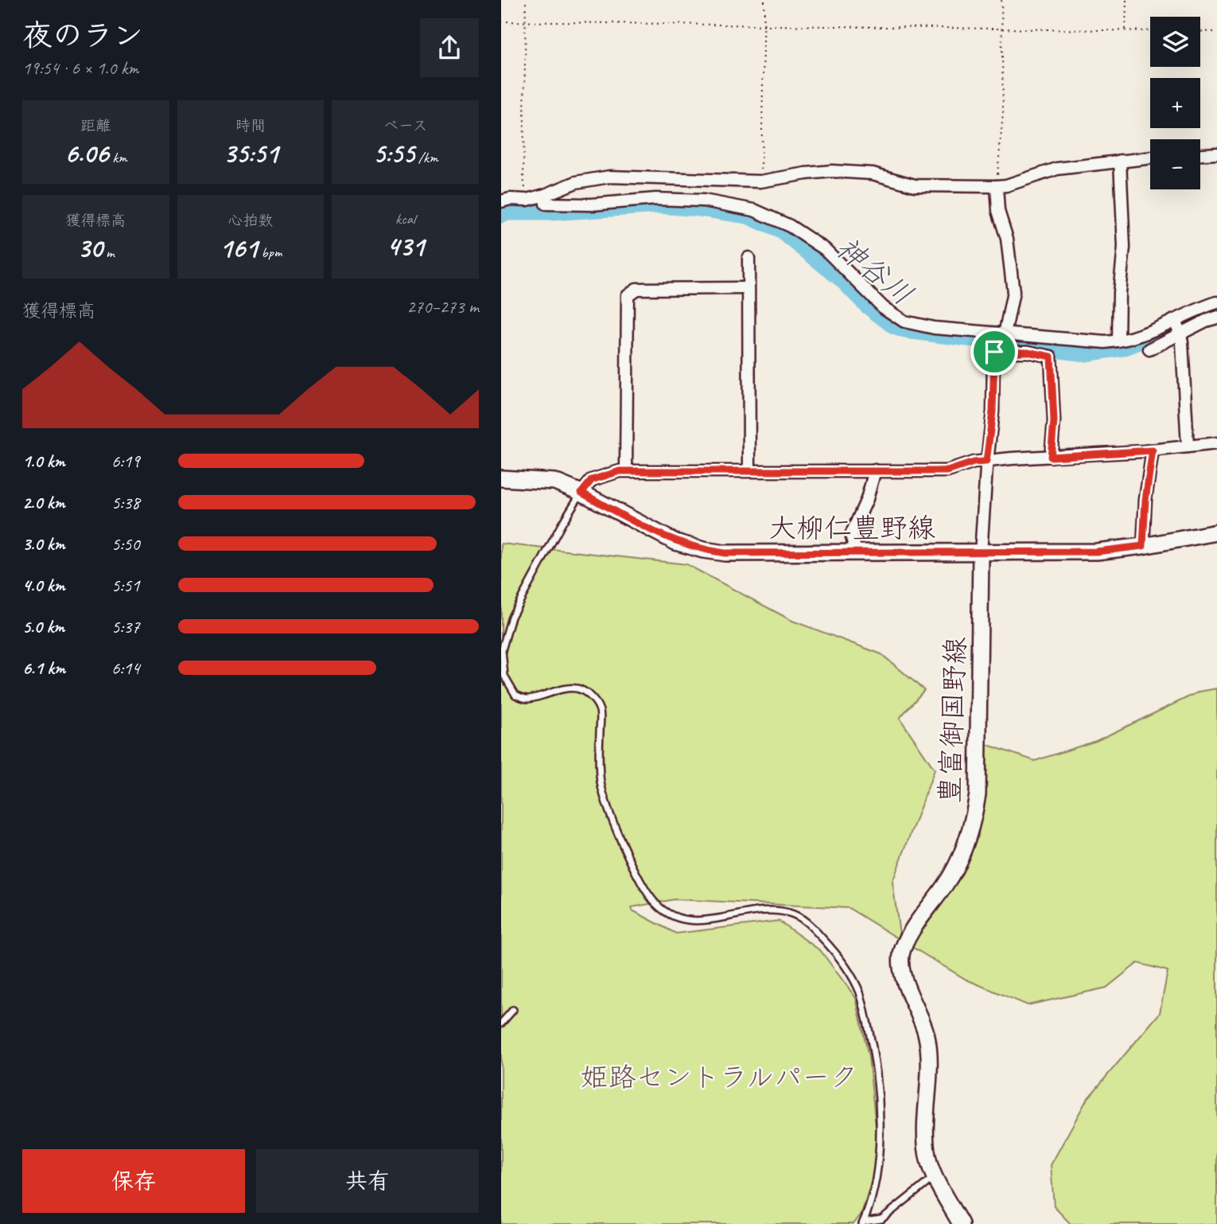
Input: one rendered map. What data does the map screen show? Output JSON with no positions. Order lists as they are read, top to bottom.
{
  "streets": {
    "main road": ["大柳仁豊野線", "豊富御国野線"]
  },
  "crossings": [
    ["大柳仁豊野線", "豊富御国野線"]
  ],
  "water": ["神谷川"],
  "parks": ["姫路セントラルパーク"],
  "page": {
    "heading": ["夜のラン", "19:54 · 6 × 1.0 km"],
    "map_buttons": ["+", "−"],
    "stats": [
      ["距離", "6.06 km"],
      ["時間", "35:51"],
      ["ペース", "5:55 /km"],
      ["獲得標高", "30 m"],
      ["心拍数", "161 bpm"],
      ["kcal", "431"]
    ],
    "chart": ["獲得標高", "270–273 m"],
    "list": [
      {
        "name": "1.0 km",
        "note": "6:19"
      },
      {
        "name": "2.0 km",
        "note": "5:38"
      },
      {
        "name": "3.0 km",
        "note": "5:50"
      },
      {
        "name": "4.0 km",
        "note": "5:51"
      },
      {
        "name": "5.0 km",
        "note": "5:37"
      },
      {
        "name": "6.1 km",
        "note": "6:14"
      }
    ],
    "buttons": ["保存", "共有"]
  }
}
